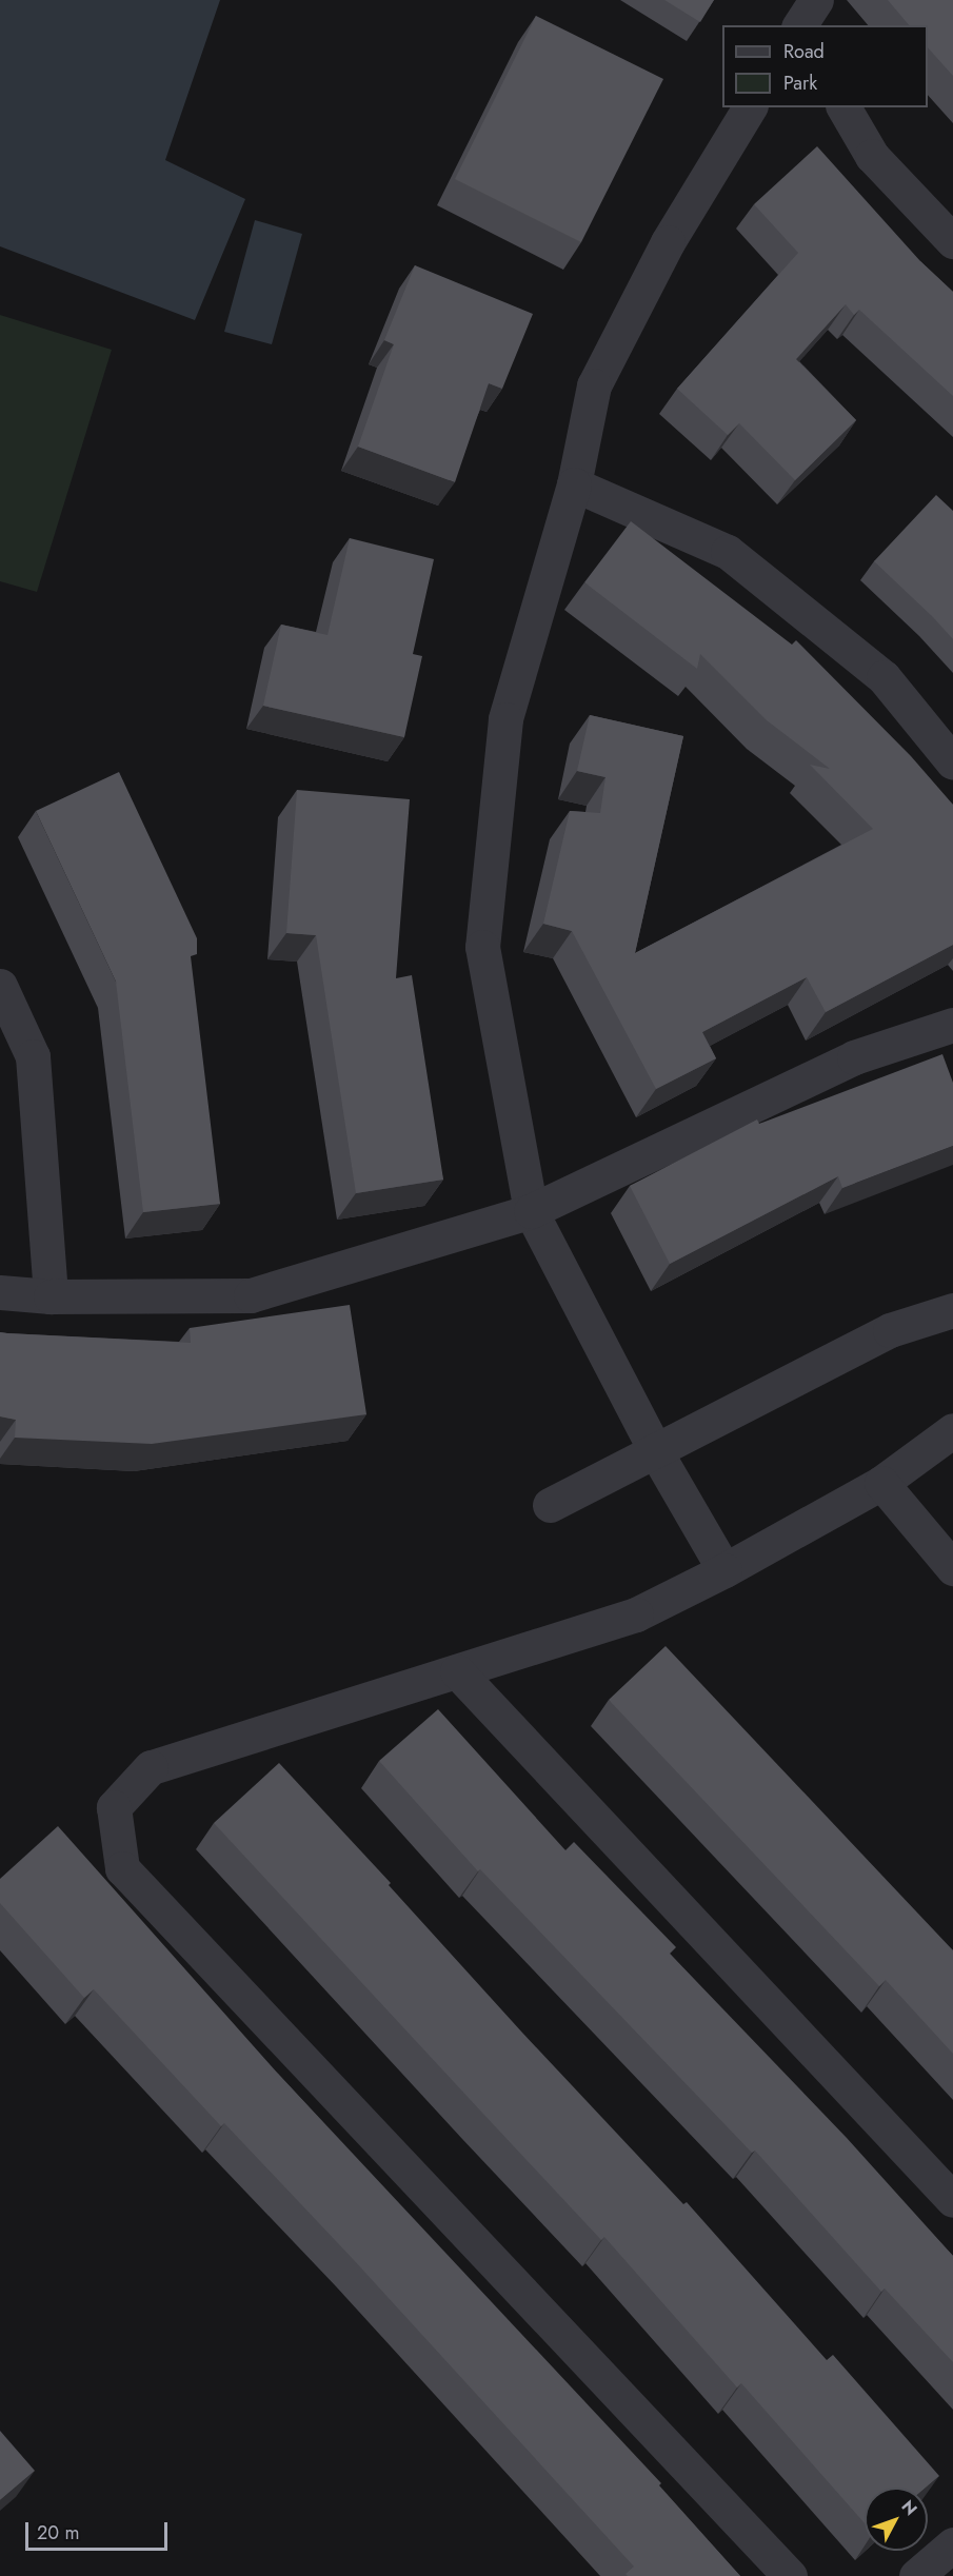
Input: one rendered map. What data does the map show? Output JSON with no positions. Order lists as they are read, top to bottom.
{
  "legend": ["Road", "Park"],
  "scale_bar": "20 m",
  "north": "top right"
}
